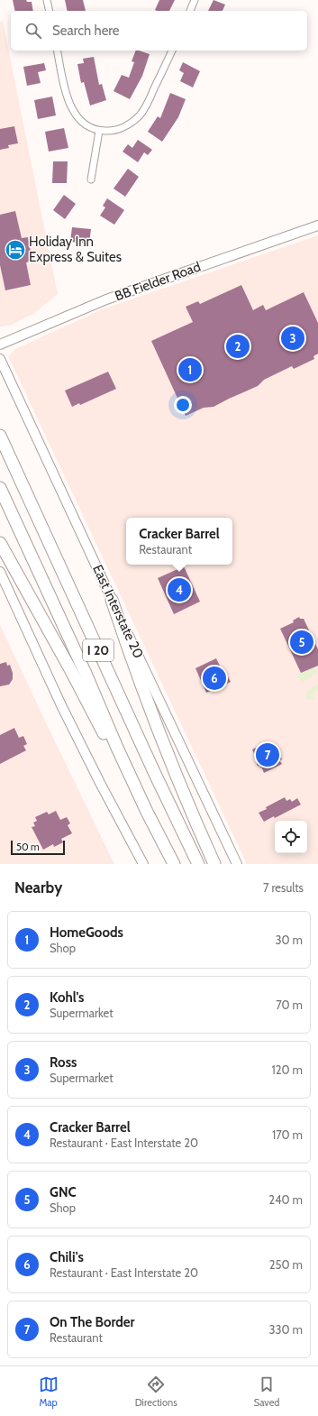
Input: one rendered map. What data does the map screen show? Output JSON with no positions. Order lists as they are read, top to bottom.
{
  "streets": {
    "highway": ["I 20"],
    "main road": ["BB Fielder Road", "East Interstate 20"]
  },
  "places": {
    "hotel": ["Holiday Inn Express & Suites"]
  },
  "scale_bar": "50 m",
  "page": {
    "search": "Search here",
    "pins": [
      "3",
      "2",
      "1",
      "4",
      "5",
      "6",
      "7"
    ],
    "popup": ["Cracker Barrel", "Restaurant"],
    "scale": "50 m",
    "heading": ["Nearby", "7 results"],
    "list": [
      {
        "mark": "1",
        "name": "HomeGoods",
        "note": "Shop",
        "value": "30 m"
      },
      {
        "mark": "2",
        "name": "Kohl's",
        "note": "Supermarket",
        "value": "70 m"
      },
      {
        "mark": "3",
        "name": "Ross",
        "note": "Supermarket",
        "value": "120 m"
      },
      {
        "mark": "4",
        "name": "Cracker Barrel",
        "note": "Restaurant · East Interstate 20",
        "value": "170 m"
      },
      {
        "mark": "5",
        "name": "GNC",
        "note": "Shop",
        "value": "240 m"
      },
      {
        "mark": "6",
        "name": "Chili's",
        "note": "Restaurant · East Interstate 20",
        "value": "250 m"
      },
      {
        "mark": "7",
        "name": "On The Border",
        "note": "Restaurant",
        "value": "330 m"
      }
    ],
    "nav": ["Map", "Directions", "Saved"]
  }
}
